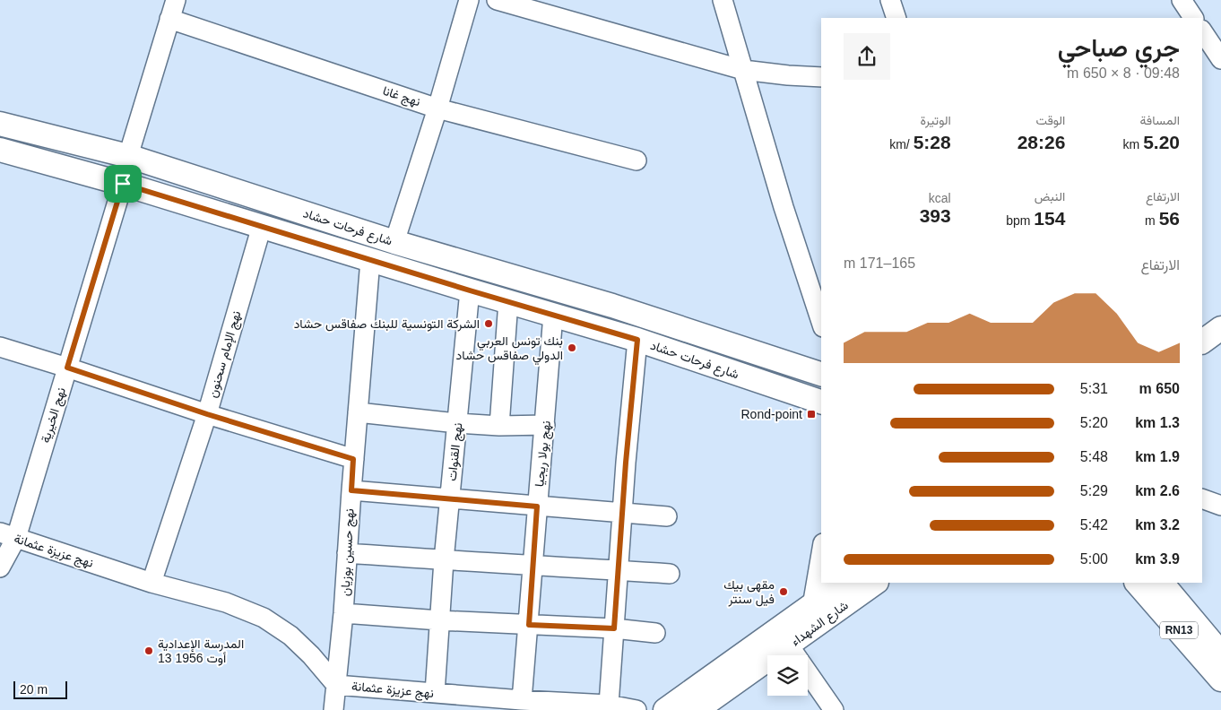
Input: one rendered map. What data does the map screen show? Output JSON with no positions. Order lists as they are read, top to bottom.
{
  "streets": {
    "main road": ["شارع فرحات حشاد", "شارع الشهداء", "RN13"],
    "street": [
      "نهج غانا",
      "نهج الإمام سحنون",
      "نهج الخيرية",
      "نهج القنوات",
      "نهج بولا ريجيا",
      "نهج عزيزة عثمانة",
      "نهج حسين بوزيان"
    ]
  },
  "crossings": [
    ["نهج غانا", "نهج الخيرية"],
    ["شارع فرحات حشاد", "نهج الإمام سحنون"],
    ["شارع فرحات حشاد", "نهج الخيرية"],
    ["شارع فرحات حشاد", "نهج القنوات"],
    ["شارع فرحات حشاد", "نهج بولا ريجيا"],
    ["شارع فرحات حشاد", "نهج حسين بوزيان"],
    ["نهج الإمام سحنون", "نهج عزيزة عثمانة"],
    ["نهج الخيرية", "نهج عزيزة عثمانة"],
    ["نهج القنوات", "نهج عزيزة عثمانة"],
    ["نهج بولا ريجيا", "نهج عزيزة عثمانة"],
    ["نهج عزيزة عثمانة", "نهج حسين بوزيان"]
  ],
  "places": {
    "other": [
      "الشركة التونسية للبنك صفاقس حشاد",
      "بنك تونس العربي الدولي صفاقس حشاد",
      "مقهى بيك فيل سنتر",
      "المدرسة الإعدادية 13 أوت 1956"
    ],
    "transit": ["Rond-point"]
  },
  "scale_bar": "20 m",
  "page": {
    "heading": ["جري صباحي", "09:48 · 8 × 650 m"],
    "stats": [
      ["المسافة", "5.20 km"],
      ["الوقت", "28:26"],
      ["الوتيرة", "5:28 /km"],
      ["الارتفاع", "56 m"],
      ["النبض", "154 bpm"],
      ["kcal", "393"]
    ],
    "chart": ["الارتفاع", "165–171 m"],
    "list": [
      {
        "name": "650 m",
        "note": "5:31"
      },
      {
        "name": "1.3 km",
        "note": "5:20"
      },
      {
        "name": "1.9 km",
        "note": "5:48"
      },
      {
        "name": "2.6 km",
        "note": "5:29"
      },
      {
        "name": "3.2 km",
        "note": "5:42"
      },
      {
        "name": "3.9 km",
        "note": "5:00"
      }
    ],
    "scale": "20 m"
  }
}
